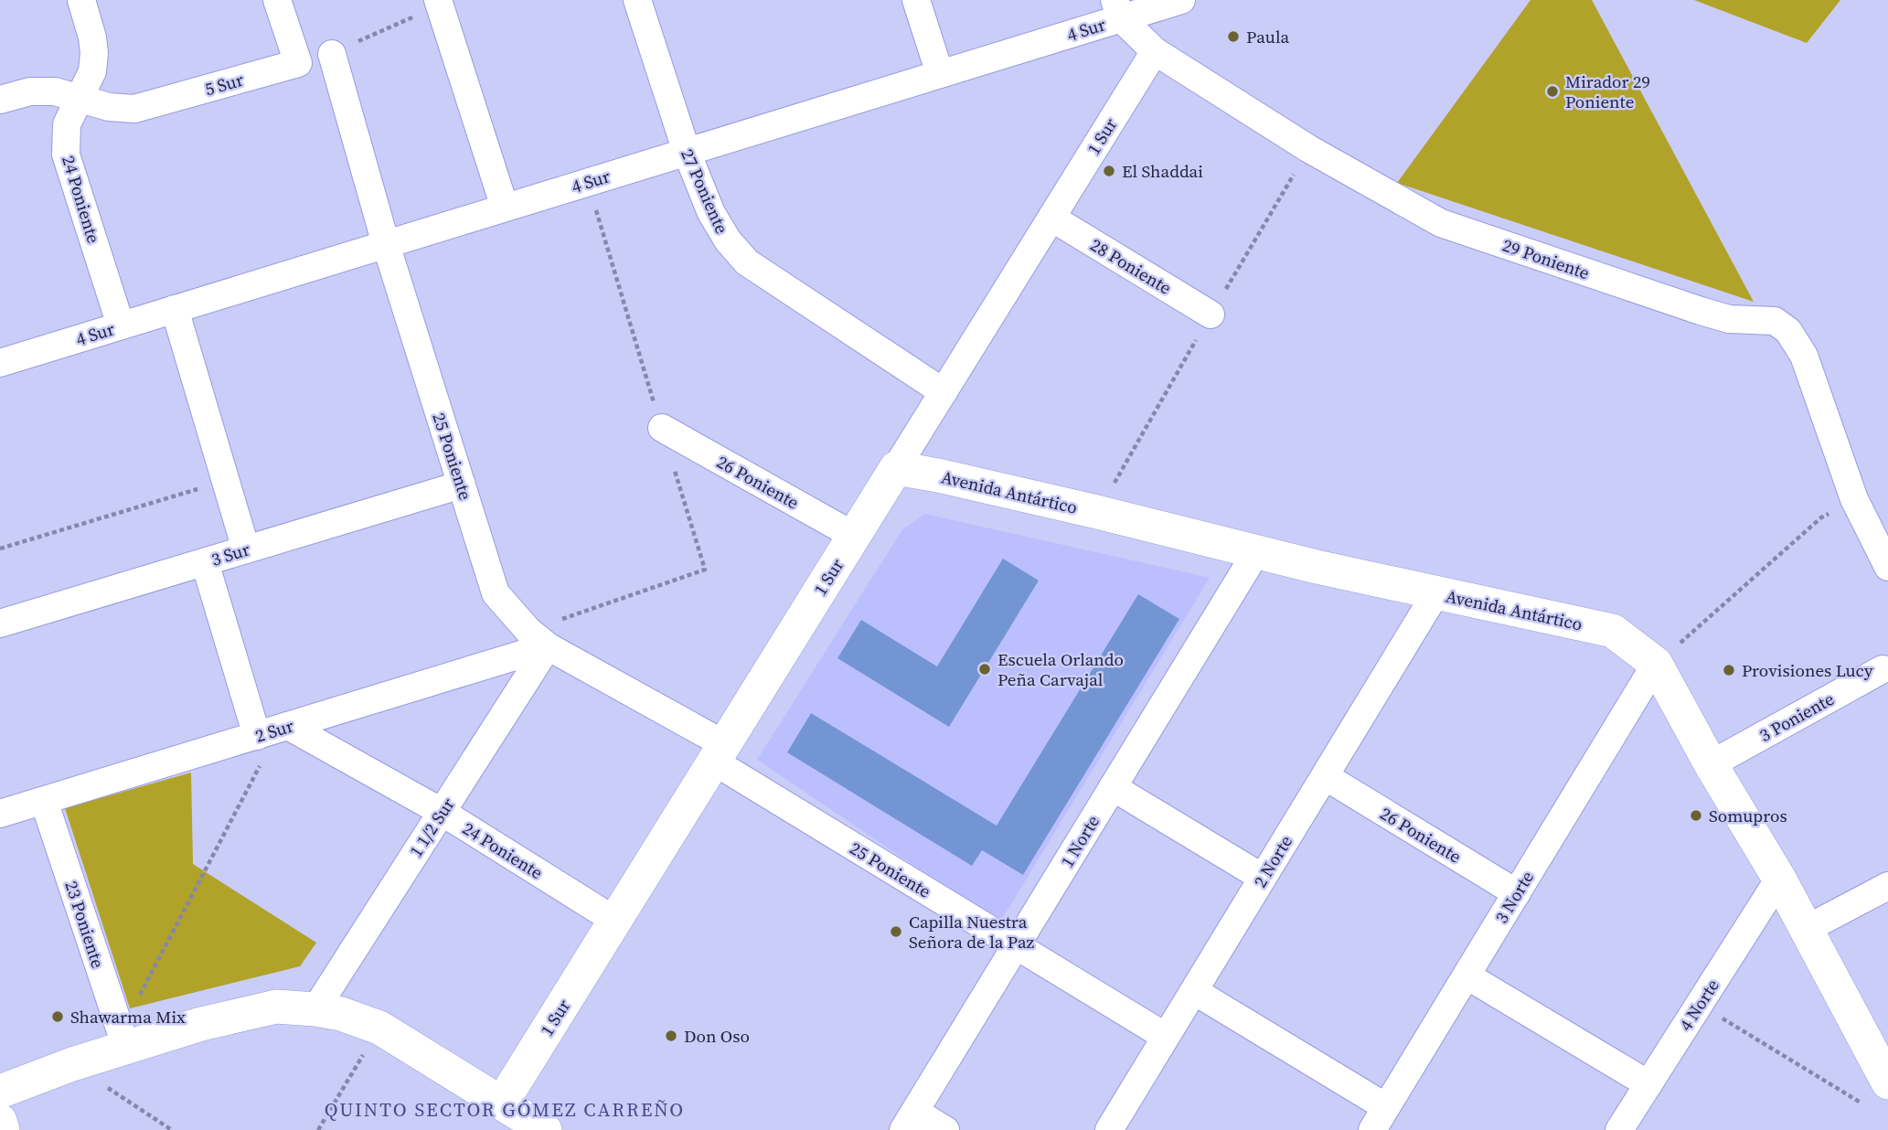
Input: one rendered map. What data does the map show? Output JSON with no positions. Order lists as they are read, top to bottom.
{
  "streets": {
    "street": [
      "4 Sur",
      "5 Sur",
      "1 Sur",
      "27 Poniente",
      "24 Poniente",
      "29 Poniente",
      "28 Poniente",
      "25 Poniente",
      "26 Poniente",
      "Avenida Antártico",
      "3 Sur",
      "3 Poniente",
      "2 Sur",
      "1 1/2 Sur",
      "1 Norte",
      "2 Norte",
      "3 Norte",
      "23 Poniente",
      "4 Norte"
    ]
  },
  "crossings": [
    ["4 Sur", "27 Poniente"],
    ["4 Sur", "24 Poniente"],
    ["4 Sur", "29 Poniente"],
    ["4 Sur", "25 Poniente"],
    ["5 Sur", "24 Poniente"],
    ["1 Sur", "27 Poniente"],
    ["1 Sur", "24 Poniente"],
    ["1 Sur", "29 Poniente"],
    ["1 Sur", "28 Poniente"],
    ["1 Sur", "25 Poniente"],
    ["1 Sur", "26 Poniente"],
    ["1 Sur", "Avenida Antártico"],
    ["24 Poniente", "2 Sur"],
    ["24 Poniente", "1 1/2 Sur"],
    ["25 Poniente", "3 Sur"],
    ["25 Poniente", "2 Sur"],
    ["25 Poniente", "1 1/2 Sur"],
    ["25 Poniente", "1 Norte"],
    ["25 Poniente", "2 Norte"],
    ["26 Poniente", "2 Norte"],
    ["26 Poniente", "3 Norte"],
    ["Avenida Antártico", "3 Poniente"],
    ["Avenida Antártico", "1 Norte"],
    ["Avenida Antártico", "2 Norte"],
    ["Avenida Antártico", "3 Norte"],
    ["Avenida Antártico", "4 Norte"],
    ["2 Sur", "1 1/2 Sur"],
    ["2 Sur", "23 Poniente"]
  ],
  "districts": ["QUINTO SECTOR GÓMEZ CARREÑO"],
  "places": [
    "Paula",
    "Mirador 29 Poniente",
    "El Shaddai",
    "Escuela Orlando Peña Carvajal",
    "Provisiones Lucy",
    "Somupros",
    "Capilla Nuestra Señora de la Paz",
    "Shawarma Mix",
    "Don Oso"
  ]
}
